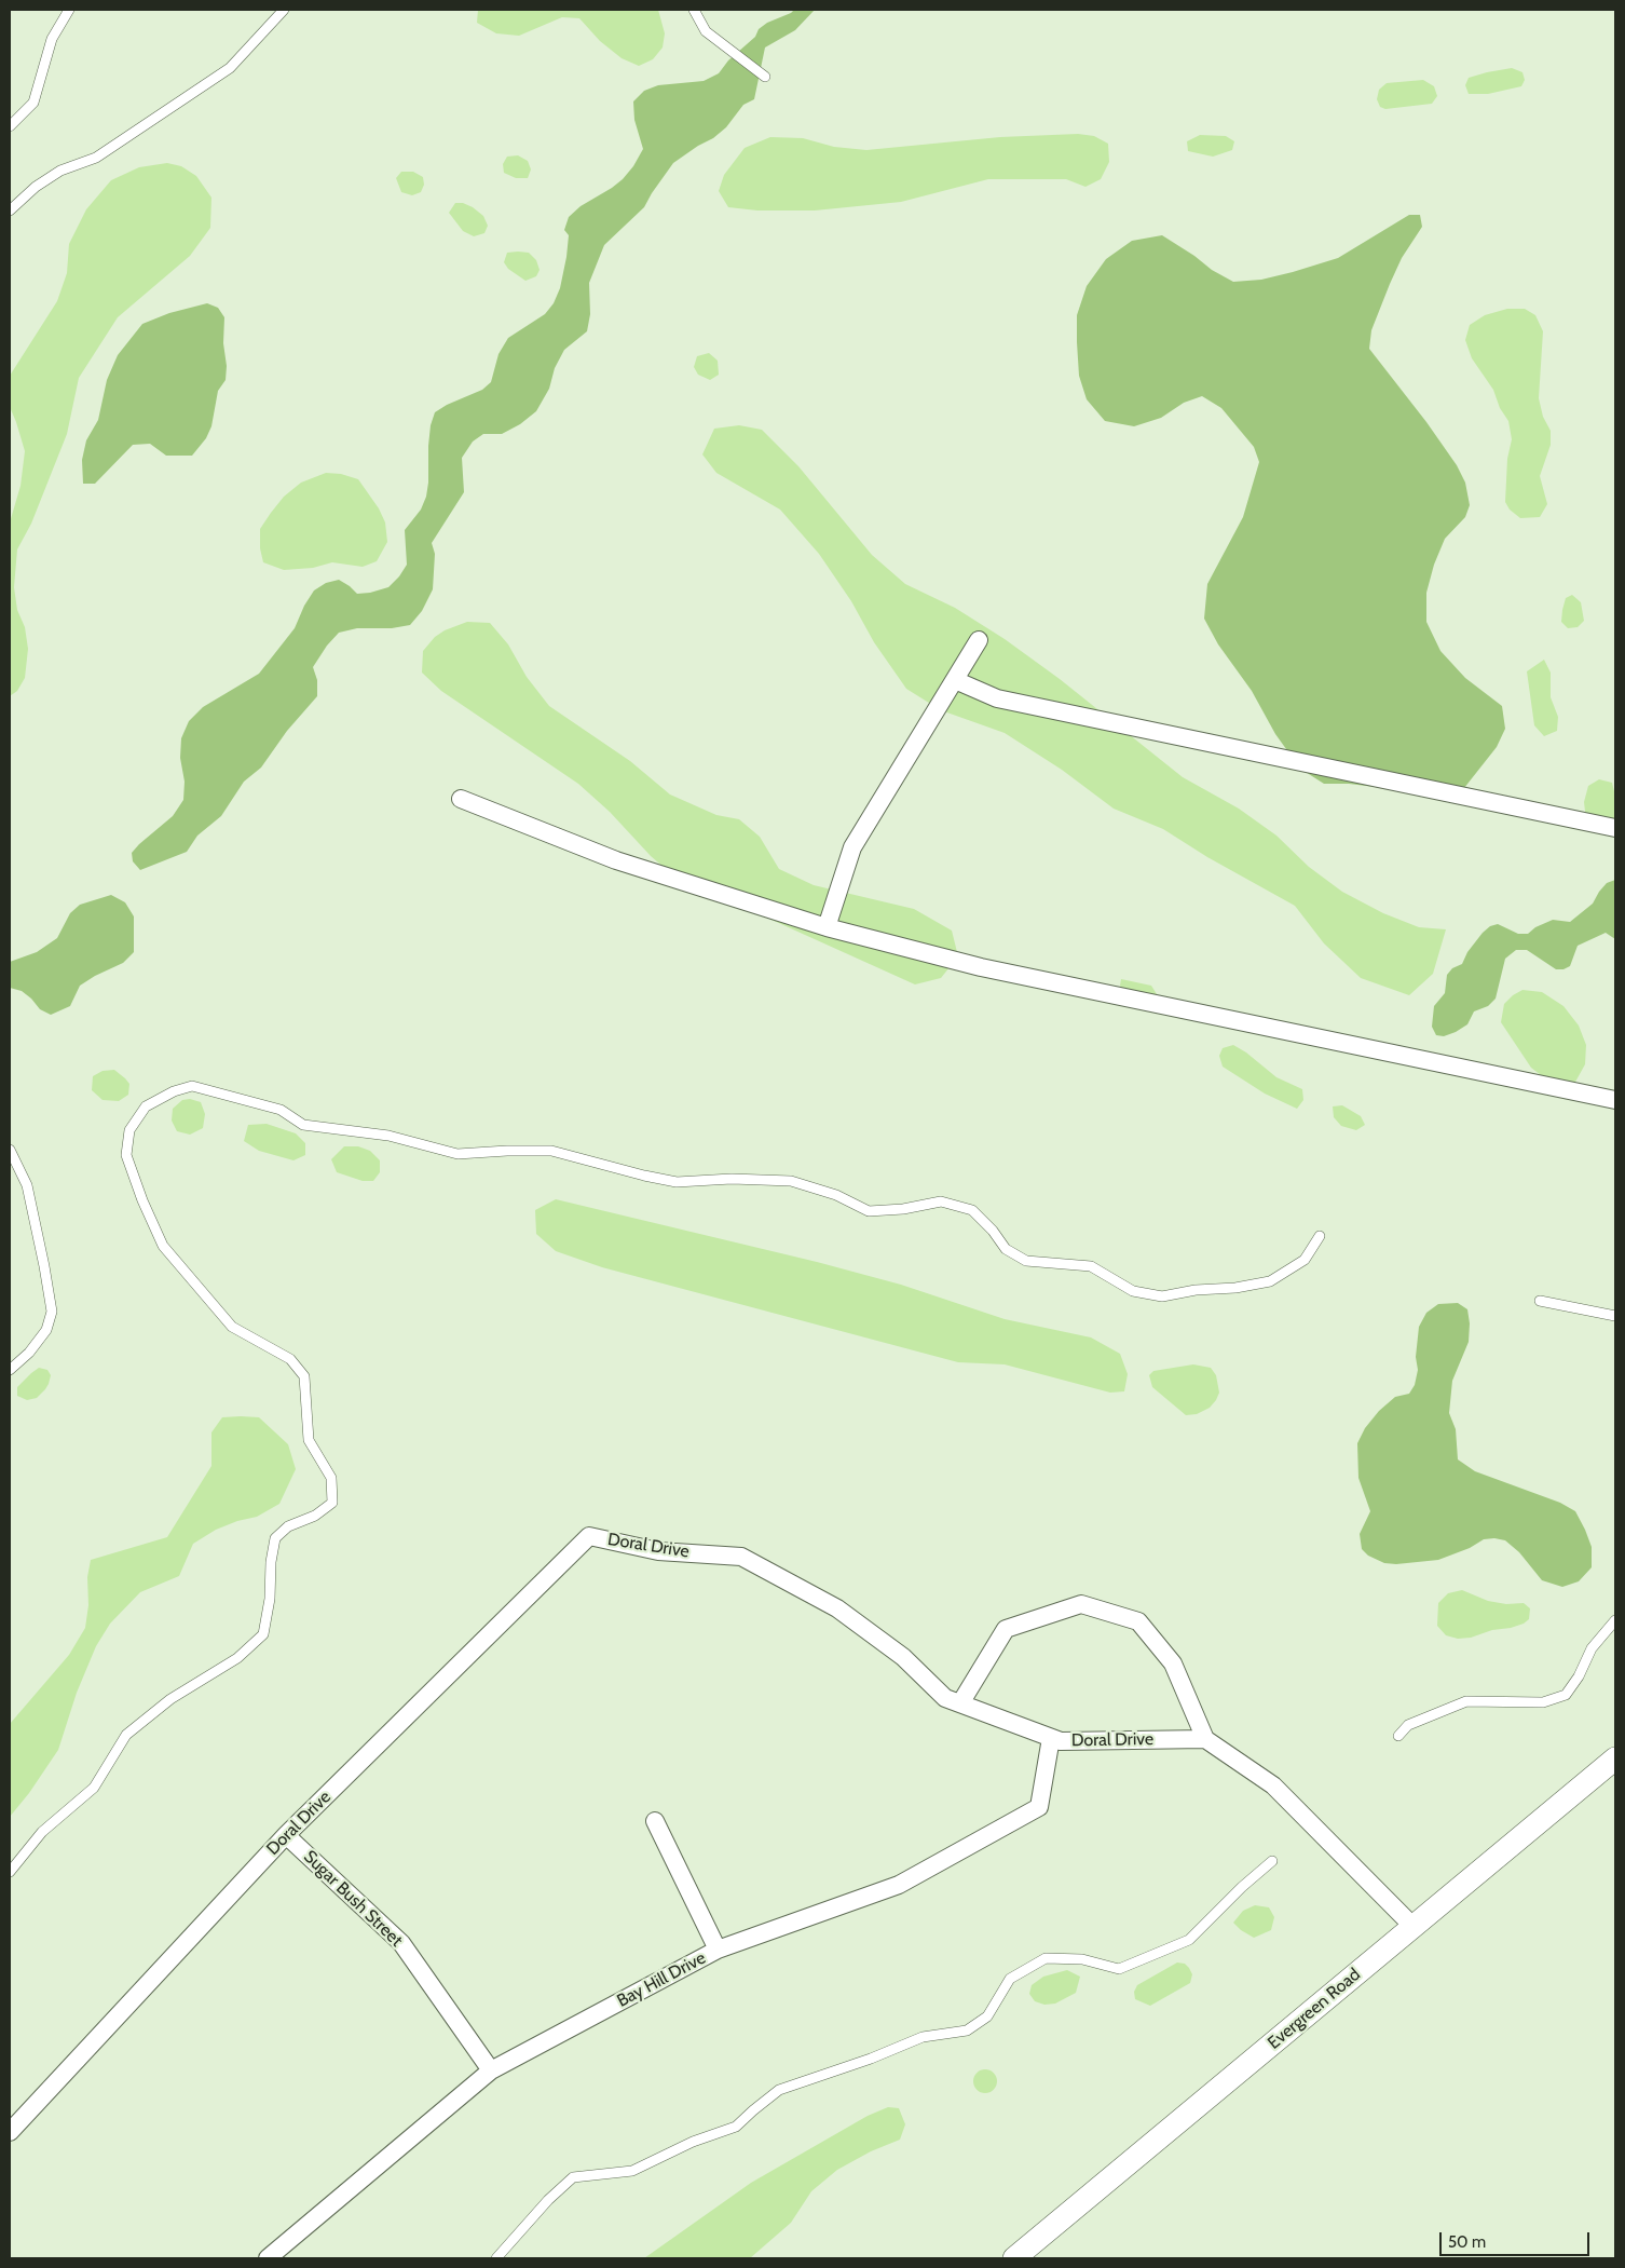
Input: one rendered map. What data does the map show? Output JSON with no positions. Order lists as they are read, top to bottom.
{
  "streets": {
    "street": [
      "Doral Drive",
      "Sugar Bush Street",
      "Bay Hill Drive",
      "Evergreen Road"
    ]
  },
  "crossings": [
    ["Doral Drive", "Sugar Bush Street"],
    ["Doral Drive", "Bay Hill Drive"],
    ["Sugar Bush Street", "Bay Hill Drive"]
  ],
  "scale_bar": "50 m"
}
